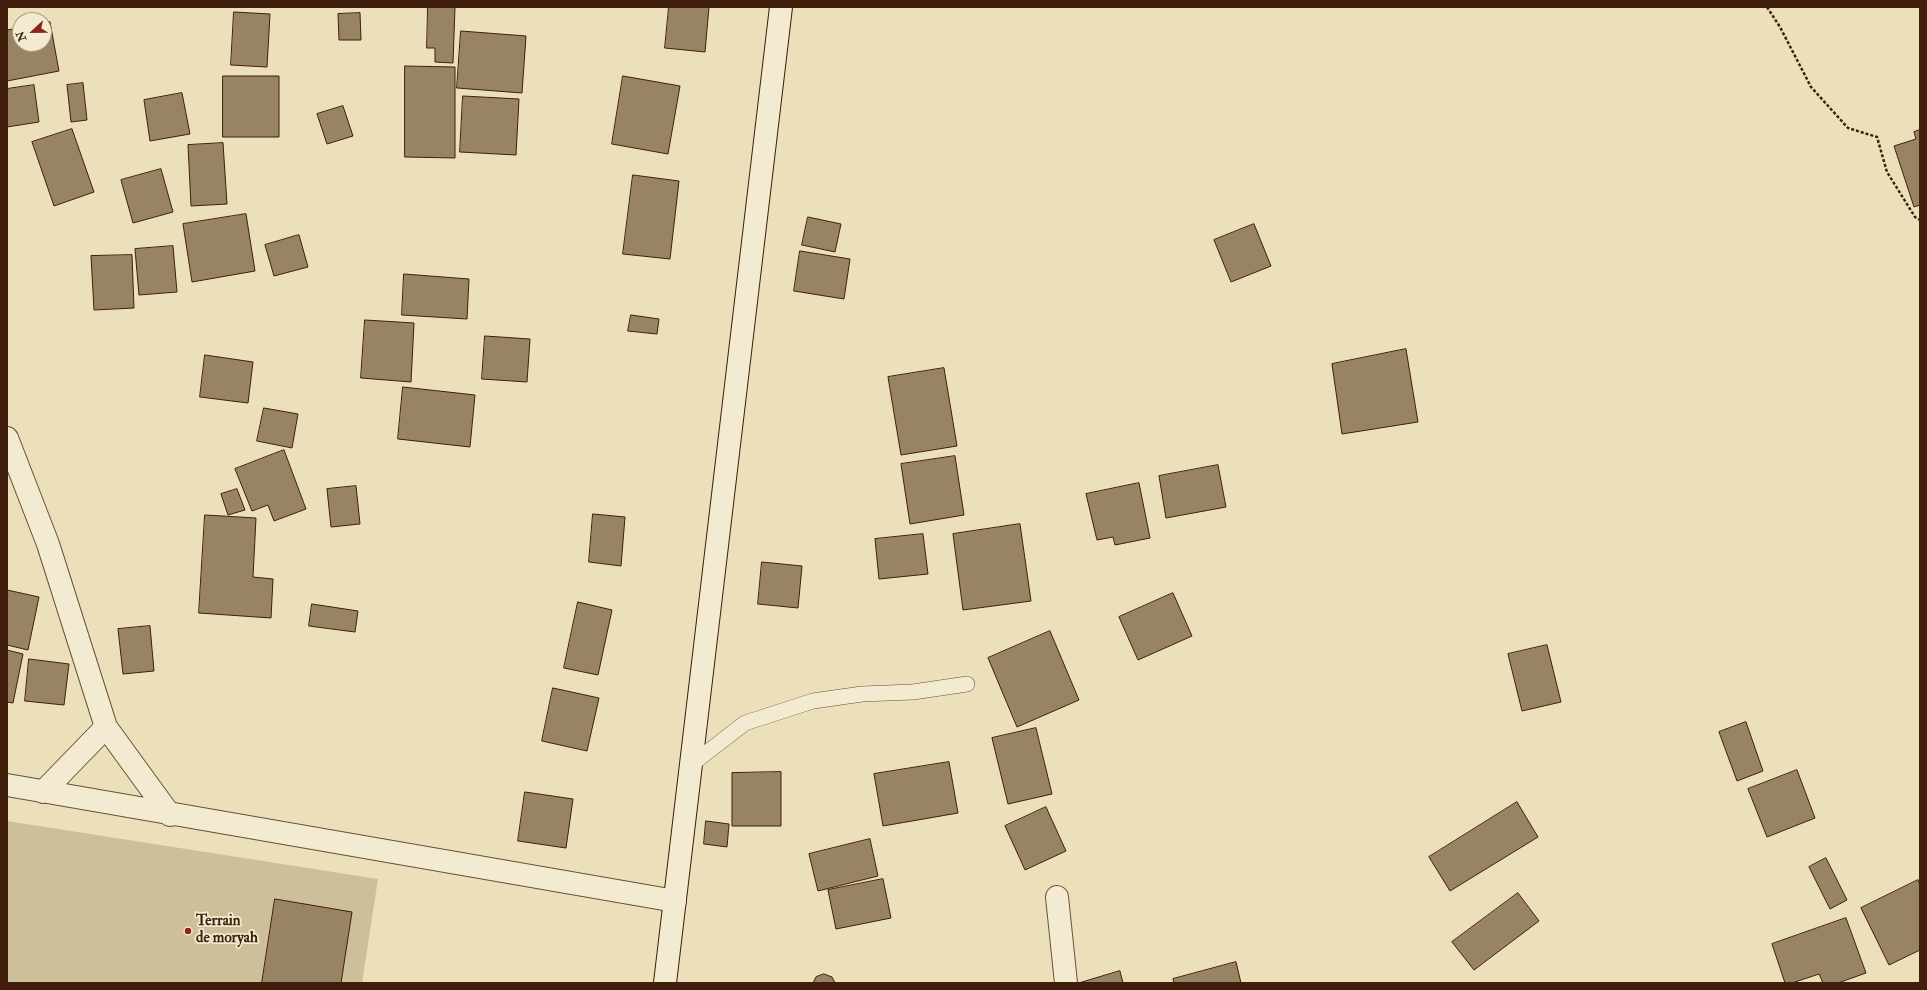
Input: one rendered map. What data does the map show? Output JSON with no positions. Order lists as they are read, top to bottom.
{
  "places": ["Terrain de moryah"],
  "north": "left"
}
